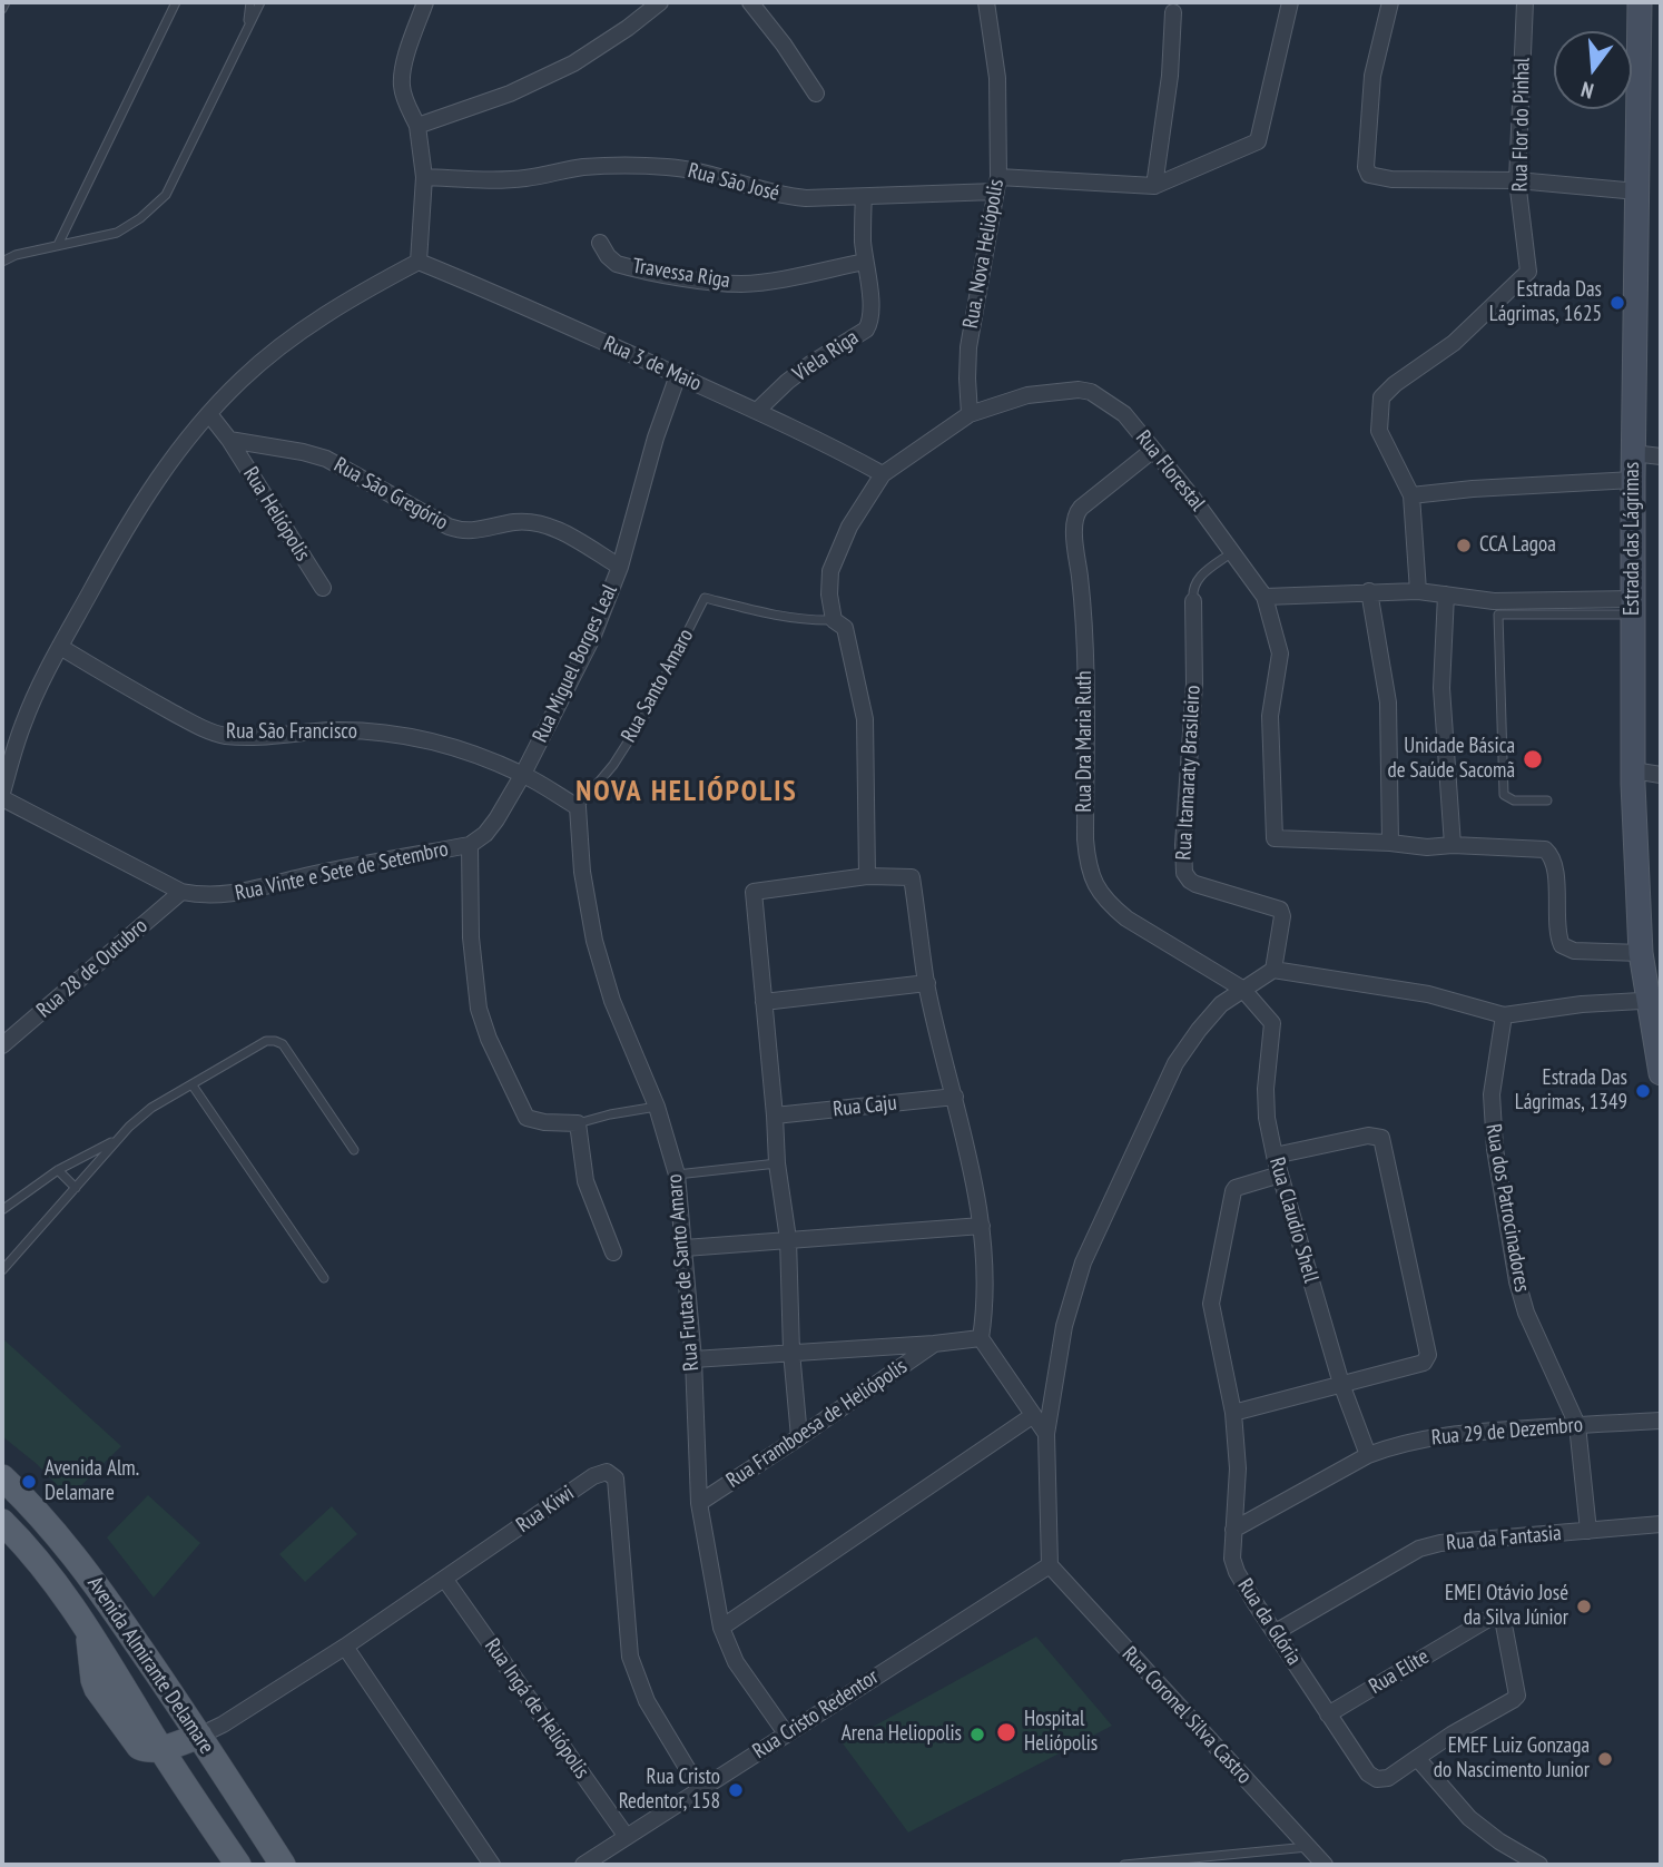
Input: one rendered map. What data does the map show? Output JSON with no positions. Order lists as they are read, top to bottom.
{
  "streets": {
    "main road": ["Estrada das Lágrimas", "Avenida Almirante Delamare"],
    "street": [
      "Rua Flor do Pinhal",
      "Rua São José",
      "Rua. Nova Heliópolis",
      "Travessa Riga",
      "Viela Riga",
      "Rua 3 de Maio",
      "Rua Florestal",
      "Rua São Gregório",
      "Rua Heliópolis",
      "Rua Miguel Borges Leal",
      "Rua São Francisco",
      "Rua Dra Maria Ruth",
      "Rua Itamaraty Brasileiro",
      "Rua Vinte e Sete de Setembro",
      "Rua 28 de Outubro",
      "Rua Caju",
      "Rua dos Patrocinadores",
      "Rua Claudio Shell",
      "Rua Frutas de Santo Amaro",
      "Rua Framboesa de Heliópolis",
      "Rua 29 de Dezembro",
      "Rua Kiwi",
      "Rua da Fantasia",
      "Rua da Glória",
      "Rua Elite",
      "Rua Ingá de Heliópolis",
      "Rua Cristo Redentor",
      "Rua Coronel Silva Castro"
    ],
    "lane": ["Rua Santo Amaro"]
  },
  "crossings": [
    ["Rua São José", "Rua. Nova Heliópolis"],
    ["Rua São José", "Viela Riga"],
    ["Rua. Nova Heliópolis", "Rua Florestal"],
    ["Travessa Riga", "Viela Riga"],
    ["Viela Riga", "Rua 3 de Maio"],
    ["Rua 3 de Maio", "Rua Florestal"],
    ["Rua 3 de Maio", "Rua Miguel Borges Leal"],
    ["Rua Florestal", "Rua Santo Amaro"],
    ["Rua Florestal", "Rua Dra Maria Ruth"],
    ["Rua São Gregório", "Rua Heliópolis"],
    ["Rua São Gregório", "Rua Miguel Borges Leal"],
    ["Rua Miguel Borges Leal", "Rua São Francisco"],
    ["Rua Miguel Borges Leal", "Rua Vinte e Sete de Setembro"],
    ["Rua Santo Amaro", "Rua São Francisco"],
    ["Rua Santo Amaro", "Rua Frutas de Santo Amaro"],
    ["Rua São Francisco", "Rua Frutas de Santo Amaro"],
    ["Rua Dra Maria Ruth", "Rua Claudio Shell"],
    ["Rua Vinte e Sete de Setembro", "Rua 28 de Outubro"],
    ["Rua dos Patrocinadores", "Rua 29 de Dezembro"],
    ["Rua dos Patrocinadores", "Rua da Fantasia"],
    ["Rua Claudio Shell", "Rua 29 de Dezembro"],
    ["Rua Claudio Shell", "Rua da Glória"],
    ["Rua Frutas de Santo Amaro", "Rua Framboesa de Heliópolis"],
    ["Rua 29 de Dezembro", "Rua da Glória"],
    ["Rua Kiwi", "Avenida Almirante Delamare"],
    ["Rua Kiwi", "Rua Ingá de Heliópolis"],
    ["Rua Kiwi", "Rua Cristo Redentor"],
    ["Rua da Fantasia", "Rua da Glória"],
    ["Rua da Glória", "Rua Elite"],
    ["Rua Ingá de Heliópolis", "Rua Cristo Redentor"]
  ],
  "districts": ["NOVA HELIÓPOLIS"],
  "places": [
    "Estrada Das Lágrimas, 1625",
    "CCA Lagoa",
    "Unidade Básica de Saúde Sacomã",
    "Estrada Das Lágrimas, 1349",
    "Avenida Alm. Delamare",
    "EMEI Otávio José da Silva Júnior",
    "Hospital Heliópolis",
    "Arena Heliopolis",
    "EMEF Luiz Gonzaga do Nascimento Junior",
    "Rua Cristo Redentor, 158"
  ],
  "north": "bottom"
}
